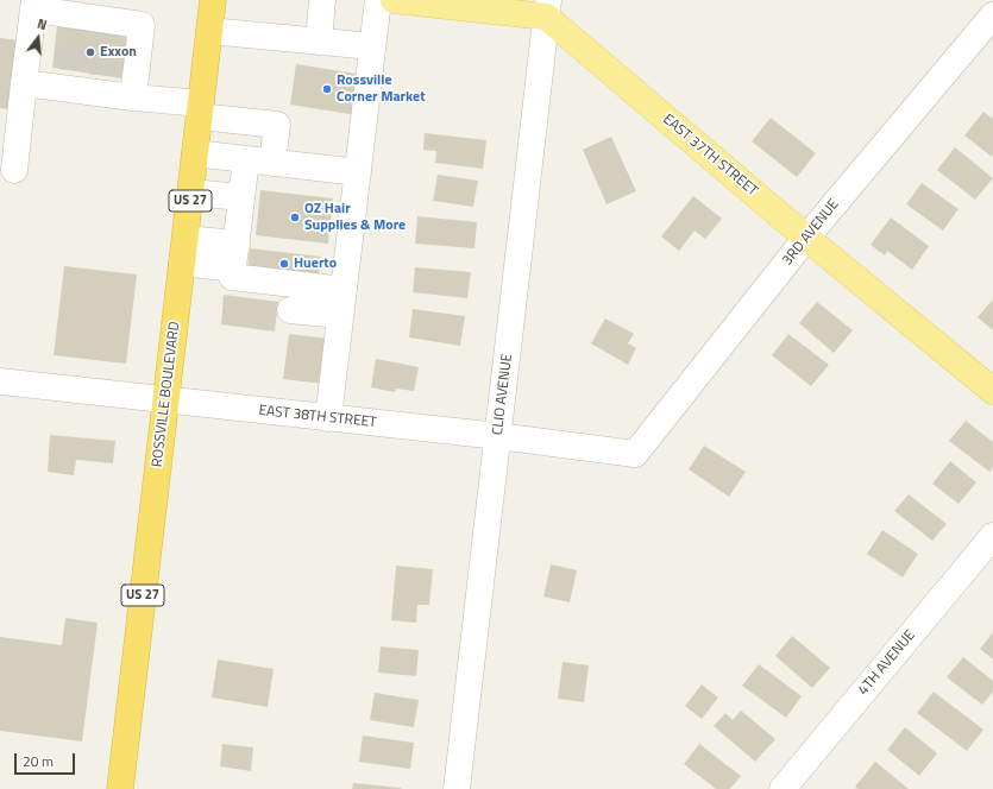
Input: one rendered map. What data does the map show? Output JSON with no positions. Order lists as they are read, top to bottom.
{
  "streets": {
    "highway": ["US 27", "ROSSVILLE BOULEVARD"],
    "main road": ["EAST 37TH STREET"],
    "street": [
      "3RD AVENUE",
      "CLIO AVENUE",
      "EAST 38TH STREET",
      "4TH AVENUE"
    ]
  },
  "crossings": [
    ["EAST 37TH STREET", "3RD AVENUE"],
    ["EAST 37TH STREET", "CLIO AVENUE"],
    ["3RD AVENUE", "EAST 38TH STREET"],
    ["ROSSVILLE BOULEVARD", "EAST 38TH STREET"],
    ["CLIO AVENUE", "EAST 38TH STREET"]
  ],
  "places": [
    "Exxon",
    "Rossville Corner Market",
    "OZ Hair Supplies & More",
    "Huerto"
  ],
  "scale_bar": "20 m",
  "north": "top"
}
